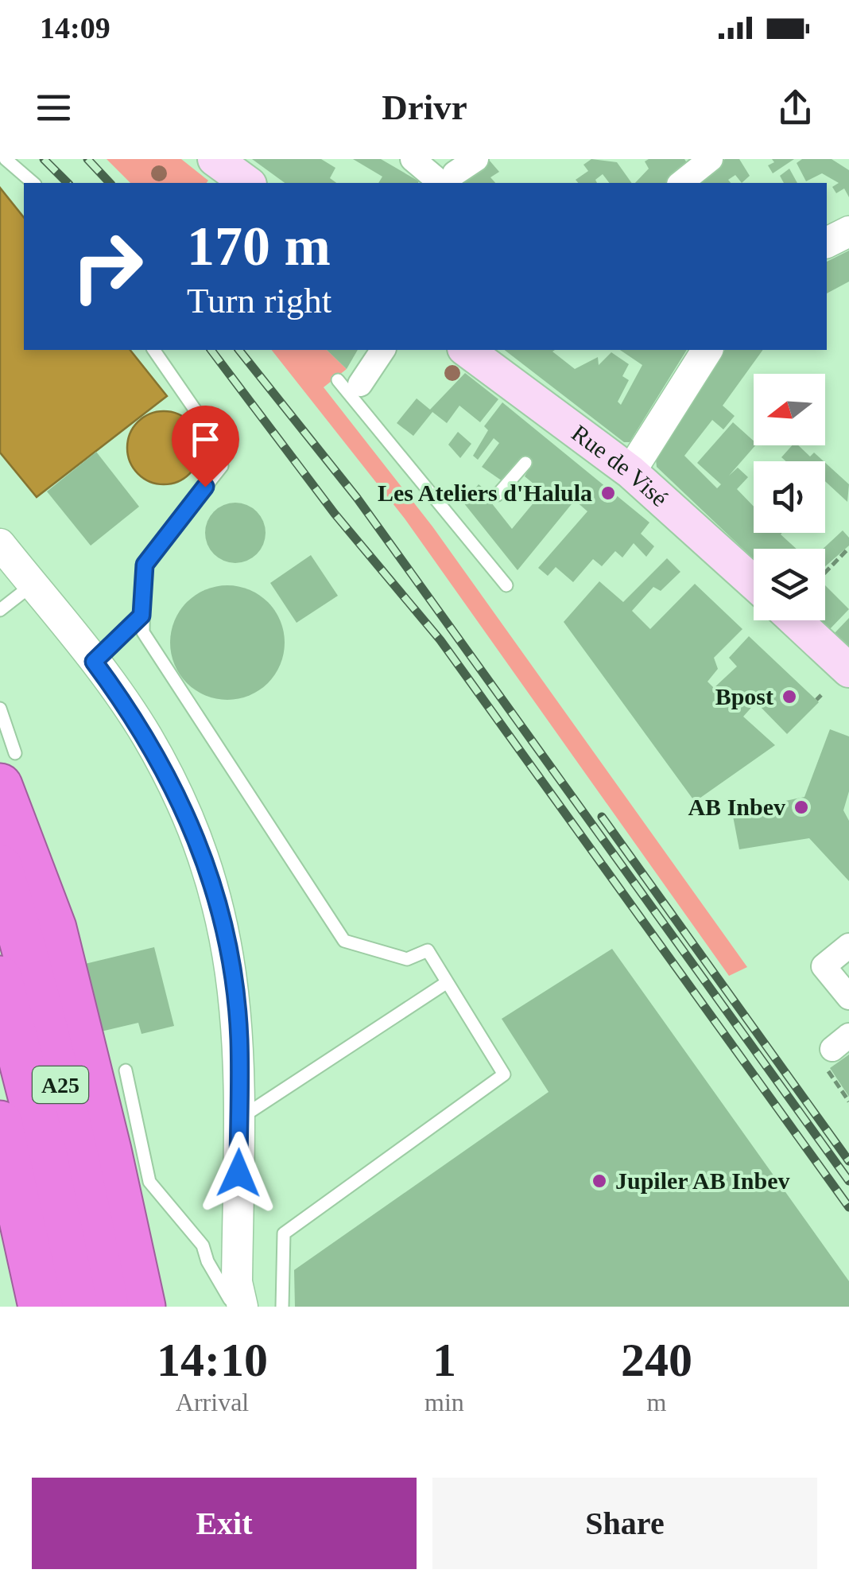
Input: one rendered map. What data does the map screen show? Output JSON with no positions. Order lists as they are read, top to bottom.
{
  "streets": {
    "highway": ["A25"],
    "main road": ["Rue de Visé"]
  },
  "places": [
    "Les Ateliers d'Halula",
    "Bpost",
    "AB Inbev",
    "Jupiler AB Inbev"
  ],
  "north": "left",
  "page": {
    "status": "14:09",
    "header": "Drivr",
    "turn": ["170 m", "Turn right"],
    "eta": [
      "14:10",
      "Arrival",
      "1",
      "min",
      "240",
      "m"
    ],
    "buttons": ["Exit", "Share"]
  }
}
